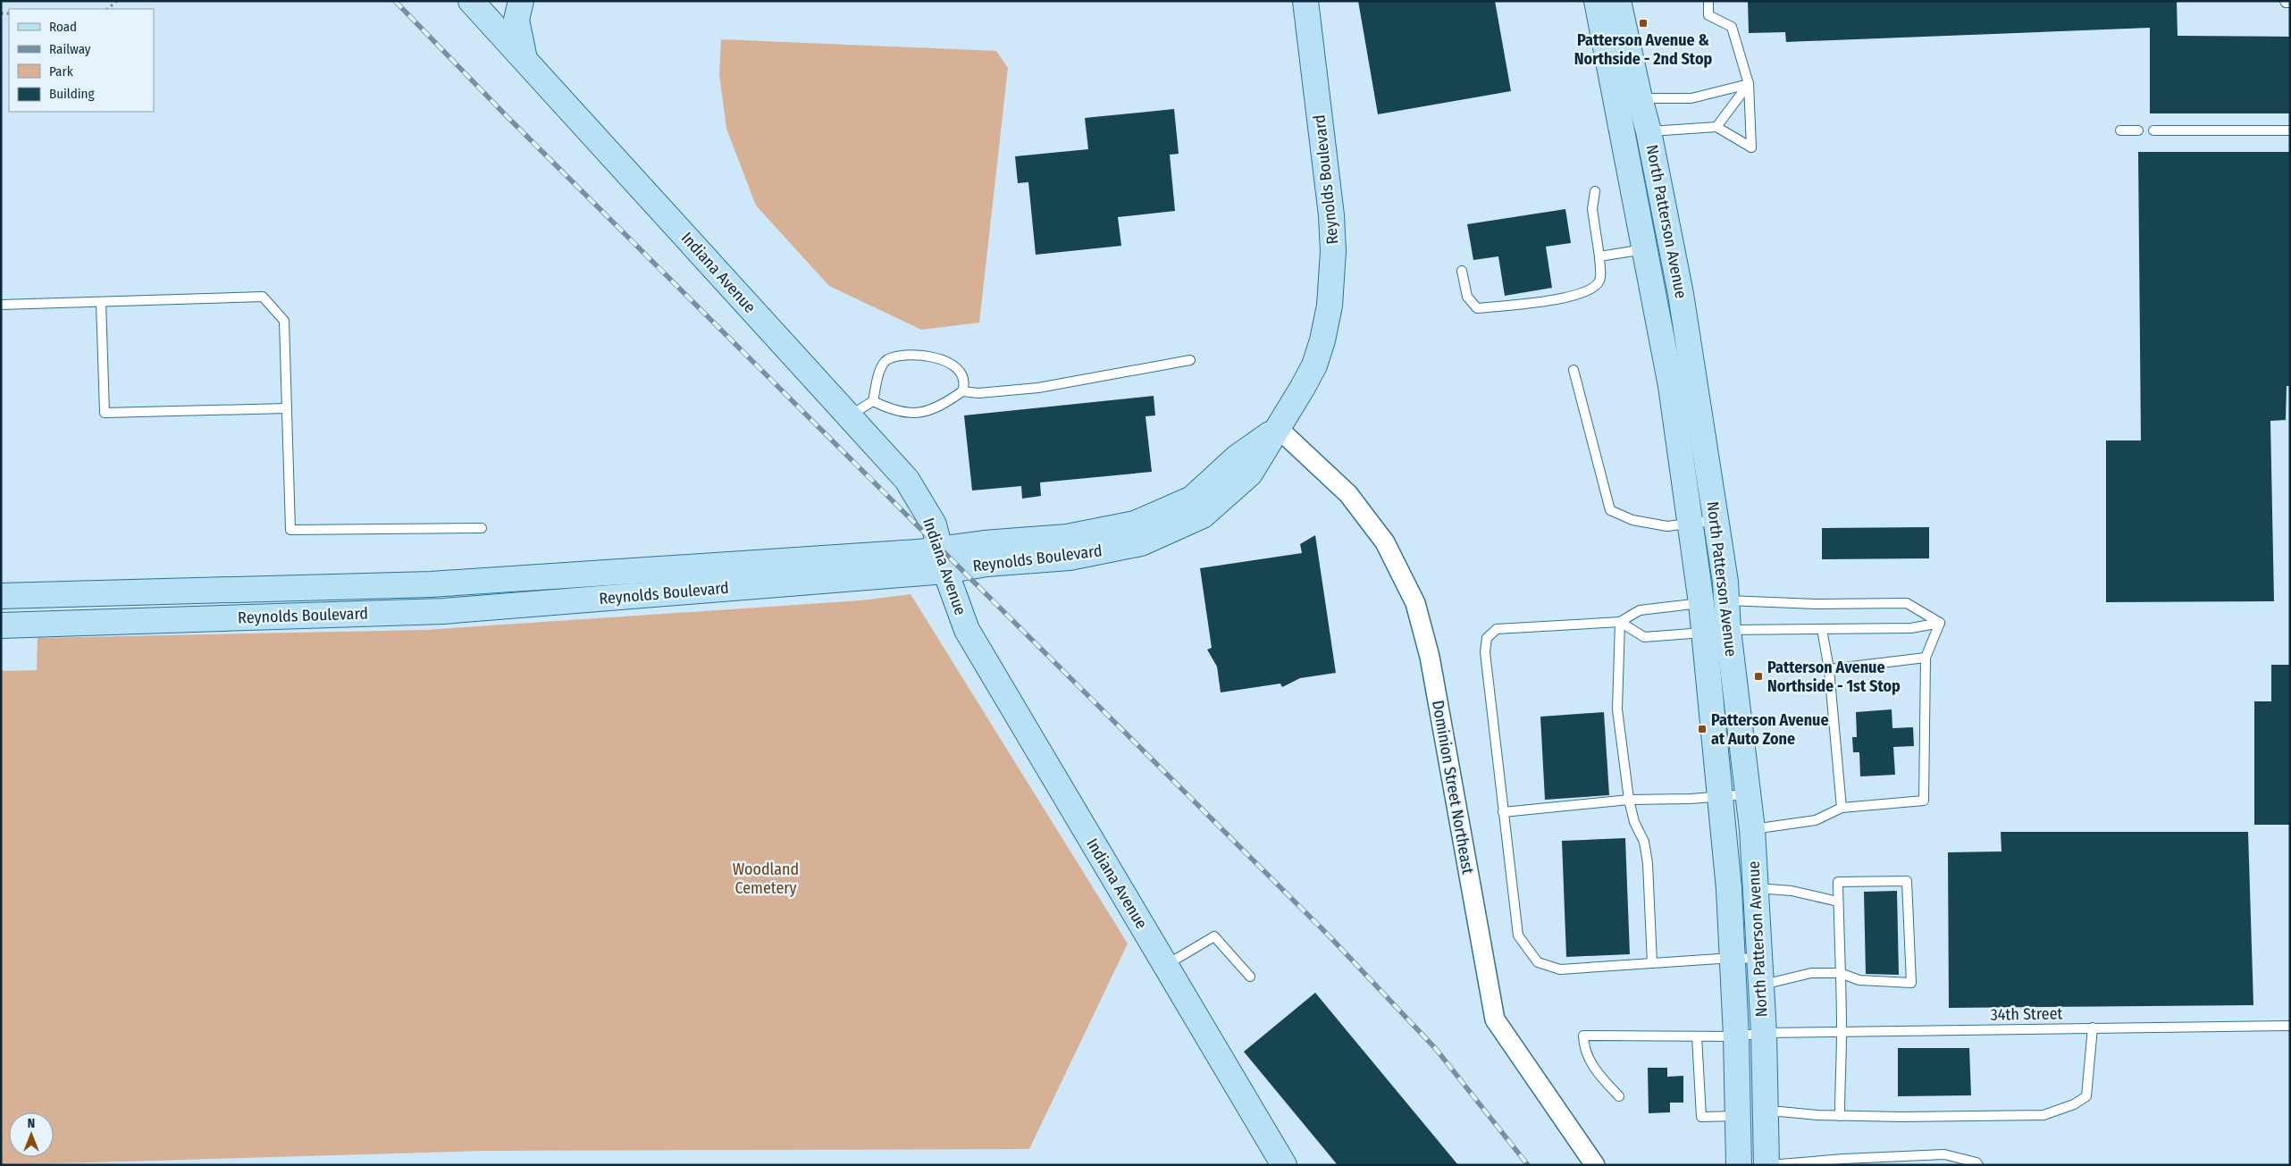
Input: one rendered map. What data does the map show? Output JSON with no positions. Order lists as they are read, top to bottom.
{
  "streets": {
    "main road": ["Reynolds Boulevard", "North Patterson Avenue", "Indiana Avenue"],
    "street": ["Dominion Street Northeast"],
    "lane": ["34th Street"]
  },
  "crossings": [
    ["Reynolds Boulevard", "Indiana Avenue"],
    ["Reynolds Boulevard", "Dominion Street Northeast"],
    ["North Patterson Avenue", "34th Street"]
  ],
  "parks": ["Woodland Cemetery"],
  "places": {
    "transit": ["Patterson Avenue & Northside - 2nd Stop", "Patterson Avenue Northside - 1st Stop", "Patterson Avenue at Auto Zone"]
  },
  "legend": [
    "Road",
    "Railway",
    "Park",
    "Building"
  ],
  "north": "top"
}
